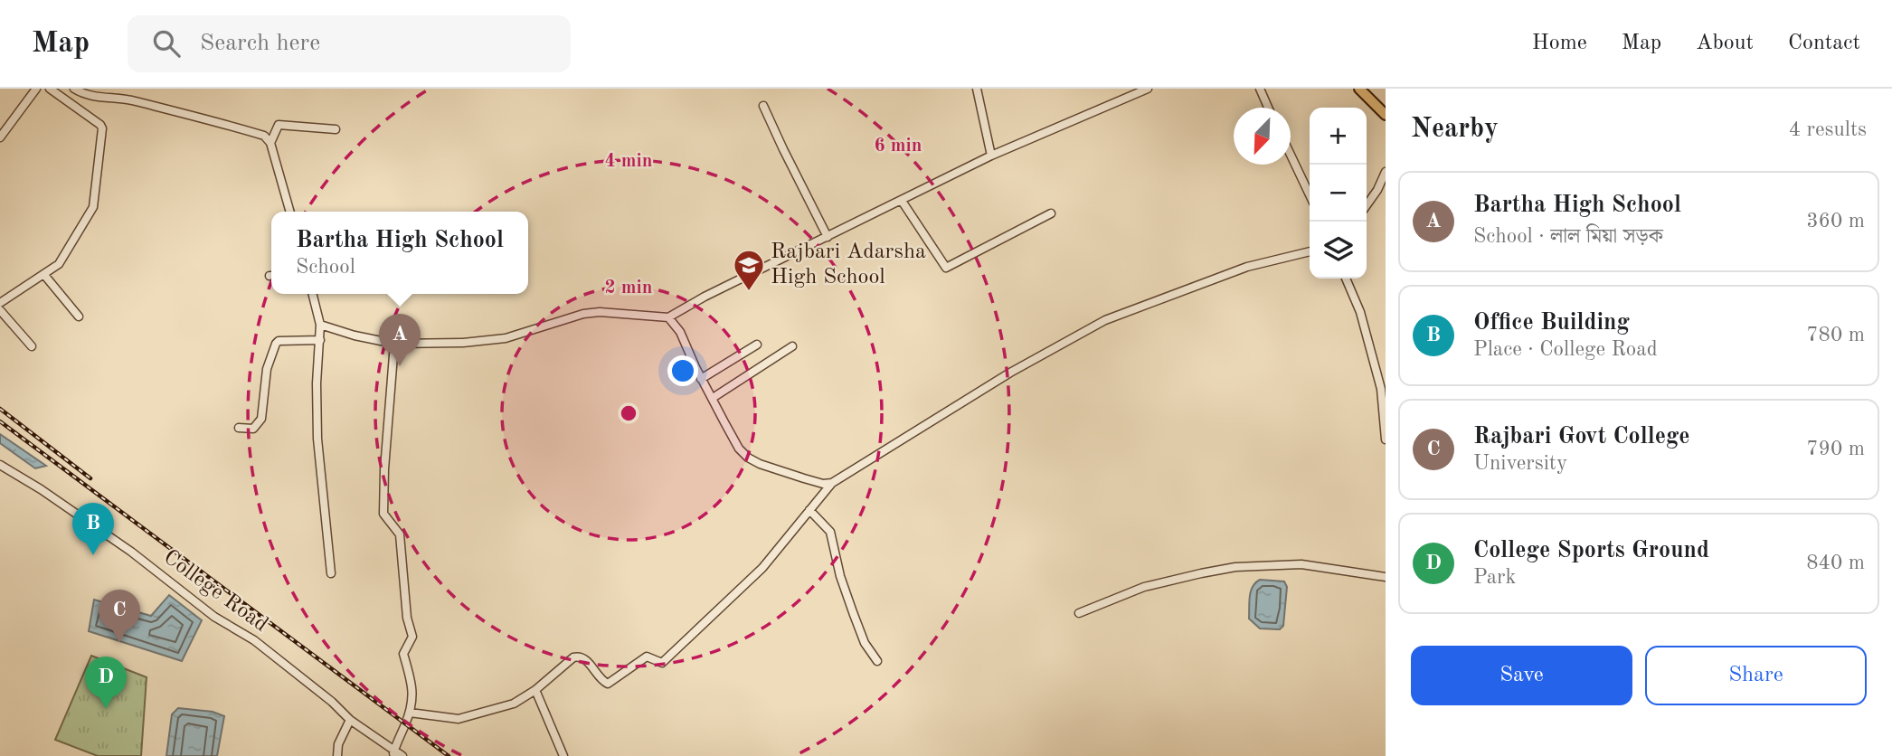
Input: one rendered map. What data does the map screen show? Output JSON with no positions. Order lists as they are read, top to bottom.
{
  "streets": {
    "street": ["College Road"]
  },
  "places": {
    "school or university": ["Rajbari Adarsha High School"]
  },
  "north": "bottom left",
  "page": {
    "header": "Map",
    "search": "Search here",
    "nav": [
      "Home",
      "Map",
      "About",
      "Contact"
    ],
    "heading": ["Nearby", "4 results"],
    "map_buttons": ["+", "−"],
    "list": [
      {
        "mark": "A",
        "name": "Bartha High School",
        "note": "School · লাল মিয়া সড়ক",
        "value": "360 m"
      },
      {
        "mark": "B",
        "name": "Office Building",
        "note": "Place · College Road",
        "value": "780 m"
      },
      {
        "mark": "C",
        "name": "Rajbari Govt College",
        "note": "University",
        "value": "790 m"
      },
      {
        "mark": "D",
        "name": "College Sports Ground",
        "note": "Park",
        "value": "840 m"
      }
    ],
    "popup": ["Bartha High School", "School"],
    "pins": [
      "A",
      "B",
      "C",
      "D"
    ],
    "buttons": ["Save", "Share"]
  },
  "rings": ["6 min", "4 min", "2 min"]
}
